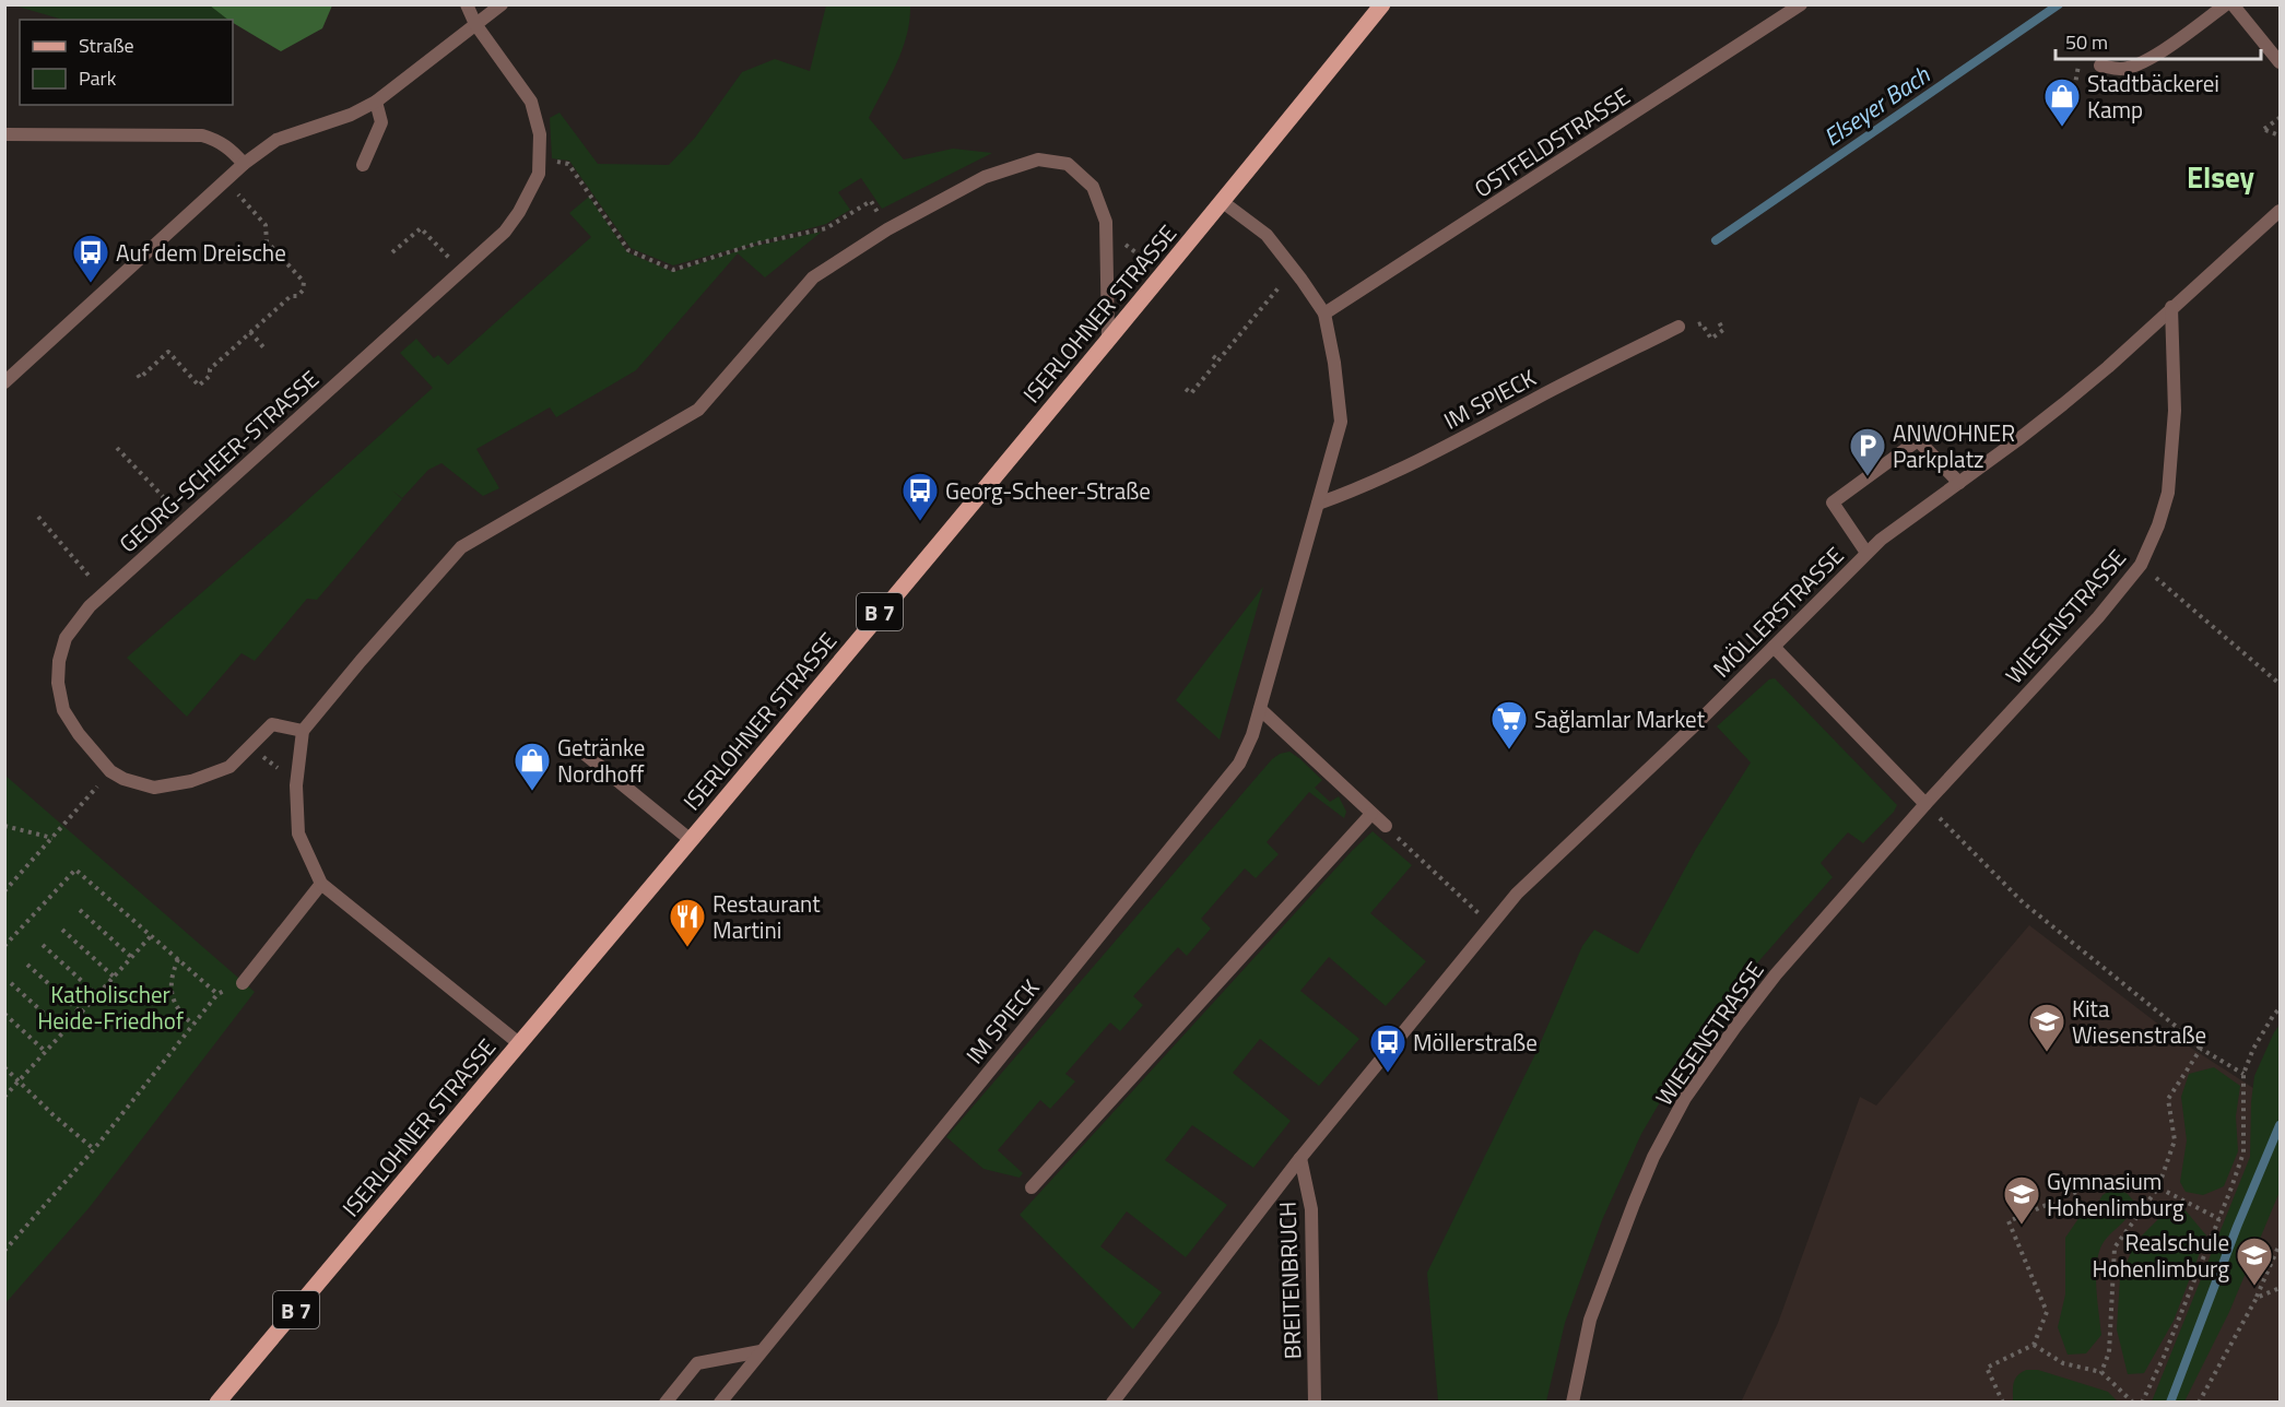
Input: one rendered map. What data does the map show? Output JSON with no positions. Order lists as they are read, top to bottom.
{
  "streets": {
    "main road": ["ISERLOHNER STRASSE", "B 7"],
    "street": [
      "OSTFELDSTRASSE",
      "IM SPIECK",
      "GEORG-SCHEER-STRASSE",
      "MÖLLERSTRASSE",
      "WIESENSTRASSE",
      "BREITENBRUCH"
    ]
  },
  "crossings": [
    ["OSTFELDSTRASSE", "IM SPIECK"],
    ["ISERLOHNER STRASSE", "IM SPIECK"],
    ["MÖLLERSTRASSE", "WIESENSTRASSE"],
    ["MÖLLERSTRASSE", "BREITENBRUCH"]
  ],
  "districts": ["Elsey"],
  "water": ["Elseyer Bach"],
  "parks": ["Katholischer Heide-Friedhof"],
  "places": {
    "shop": ["Stadtbäckerei Kamp", "Getränke Nordhoff"],
    "bus stop": ["Auf dem Dreische", "Georg-Scheer-Straße", "Möllerstraße"],
    "parking": ["ANWOHNER Parkplatz"],
    "supermarket": ["Sağlamlar Market"],
    "restaurant": ["Restaurant Martini"],
    "school or university": ["Kita Wiesenstraße", "Gymnasium Hohenlimburg", "Realschule Hohenlimburg"]
  },
  "legend": ["Straße", "Park"],
  "scale_bar": "50 m"
}
